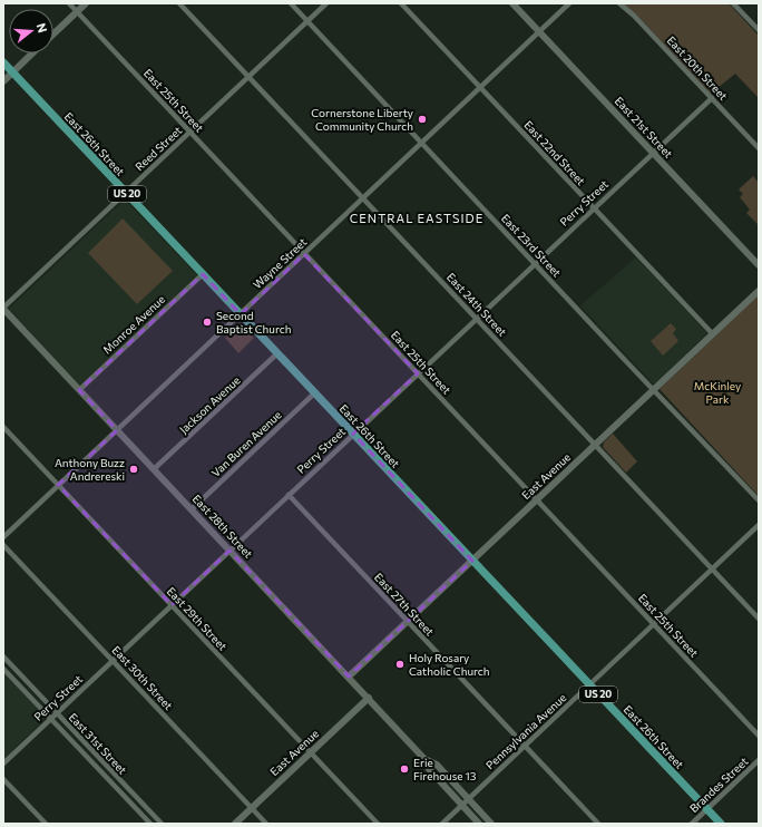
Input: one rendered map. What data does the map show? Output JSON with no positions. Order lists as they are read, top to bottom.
{
  "streets": {
    "main road": ["East 26th Street", "US 20"],
    "street": [
      "East 20th Street",
      "East 25th Street",
      "East 21st Street",
      "Reed Street",
      "East 22nd Street",
      "Perry Street",
      "East 23rd Street",
      "Wayne Street",
      "East 24th Street",
      "Monroe Avenue",
      "Jackson Avenue",
      "Van Buren Avenue",
      "East Avenue",
      "East 28th Street",
      "East 27th Street",
      "East 29th Street",
      "East 30th Street",
      "Pennsylvania Avenue",
      "East 31st Street",
      "Brandes Street"
    ]
  },
  "crossings": [
    ["East 20th Street", "Perry Street"],
    ["East 25th Street", "Reed Street"],
    ["East 25th Street", "Perry Street"],
    ["East 25th Street", "Wayne Street"],
    ["East 25th Street", "East Avenue"],
    ["East 25th Street", "Pennsylvania Avenue"],
    ["East 21st Street", "Perry Street"],
    ["East 21st Street", "Wayne Street"],
    ["East 26th Street", "Reed Street"],
    ["East 26th Street", "Perry Street"],
    ["East 26th Street", "Wayne Street"],
    ["East 26th Street", "Monroe Avenue"],
    ["East 26th Street", "Jackson Avenue"],
    ["East 26th Street", "Van Buren Avenue"],
    ["East 26th Street", "East Avenue"],
    ["East 26th Street", "Pennsylvania Avenue"],
    ["East 26th Street", "Brandes Street"],
    ["Reed Street", "East 23rd Street"],
    ["Reed Street", "East 24th Street"],
    ["Reed Street", "East 28th Street"],
    ["East 22nd Street", "Perry Street"],
    ["East 22nd Street", "Wayne Street"],
    ["East 22nd Street", "East Avenue"],
    ["Perry Street", "East 23rd Street"],
    ["Perry Street", "East 24th Street"],
    ["Perry Street", "East 28th Street"],
    ["Perry Street", "East 27th Street"],
    ["Perry Street", "East 29th Street"],
    ["Perry Street", "East 30th Street"],
    ["Perry Street", "East 31st Street"],
    ["East 23rd Street", "Wayne Street"],
    ["East 23rd Street", "East Avenue"],
    ["Wayne Street", "East 24th Street"],
    ["Wayne Street", "East 28th Street"],
    ["Wayne Street", "East 29th Street"],
    ["East 24th Street", "East Avenue"],
    ["East 24th Street", "Pennsylvania Avenue"],
    ["Monroe Avenue", "East 28th Street"],
    ["Jackson Avenue", "East 28th Street"],
    ["Van Buren Avenue", "East 28th Street"],
    ["East Avenue", "East 28th Street"],
    ["East Avenue", "East 27th Street"],
    ["East Avenue", "East 29th Street"],
    ["East Avenue", "East 30th Street"],
    ["East 28th Street", "Pennsylvania Avenue"],
    ["East 27th Street", "Pennsylvania Avenue"]
  ],
  "districts": ["CENTRAL EASTSIDE"],
  "parks": ["McKinley Park"],
  "places": [
    "Cornerstone Liberty Community Church",
    "Second Baptist Church",
    "Anthony Buzz Andrereski",
    "Holy Rosary Catholic Church",
    "Erie Firehouse 13"
  ],
  "north": "right"
}
